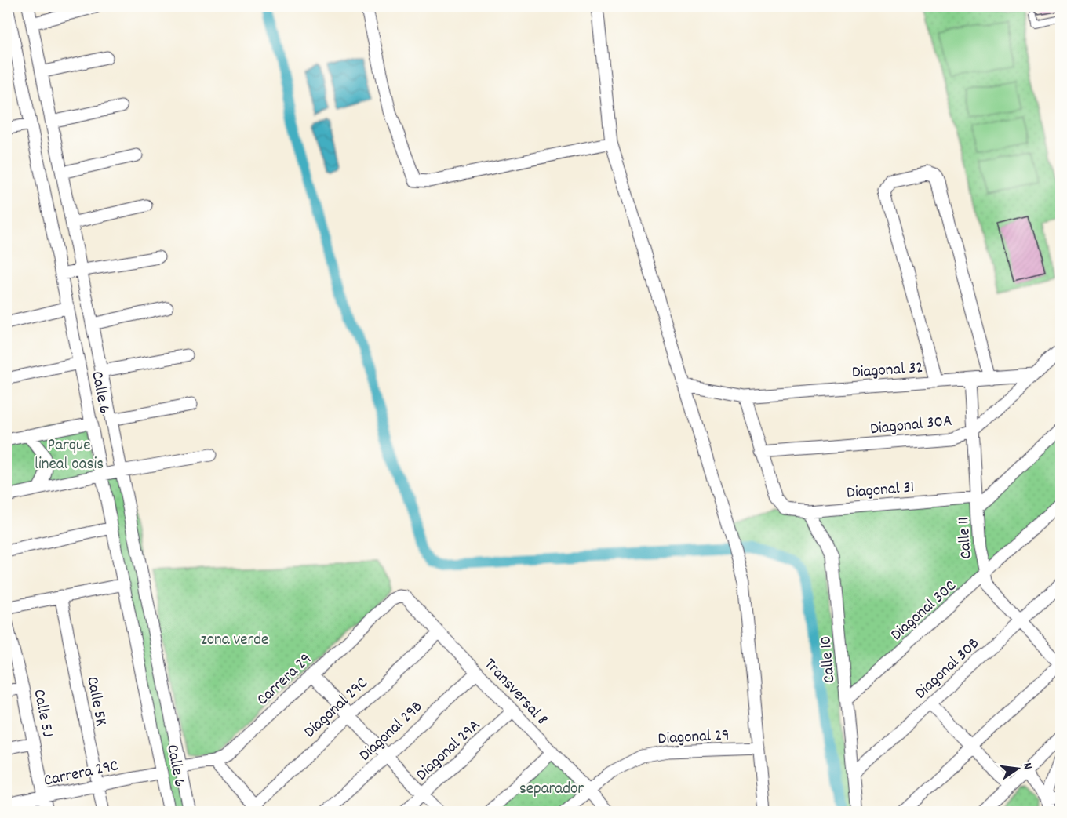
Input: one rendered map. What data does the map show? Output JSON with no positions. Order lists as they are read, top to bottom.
{
  "streets": {
    "street": [
      "Diagonal 32",
      "Calle 6",
      "Diagonal 30A",
      "Diagonal 31",
      "Calle 11",
      "Diagonal 30C",
      "Calle 10",
      "Diagonal 30B",
      "Carrera 29",
      "Transversal 8",
      "Calle 5K",
      "Diagonal 29C",
      "Calle 5J",
      "Diagonal 29B",
      "Diagonal 29",
      "Diagonal 29A",
      "Carrera 29C"
    ]
  },
  "crossings": [
    ["Diagonal 32", "Diagonal 30A"],
    ["Diagonal 32", "Calle 11"],
    ["Calle 6", "Carrera 29"],
    ["Calle 6", "Carrera 29C"],
    ["Diagonal 30A", "Diagonal 31"],
    ["Diagonal 30A", "Calle 11"],
    ["Diagonal 31", "Calle 11"],
    ["Diagonal 31", "Calle 10"],
    ["Calle 11", "Diagonal 30C"],
    ["Calle 11", "Diagonal 30B"],
    ["Diagonal 30C", "Calle 10"],
    ["Calle 10", "Diagonal 30B"],
    ["Carrera 29", "Transversal 8"],
    ["Transversal 8", "Diagonal 29C"],
    ["Transversal 8", "Diagonal 29B"],
    ["Transversal 8", "Diagonal 29"],
    ["Transversal 8", "Diagonal 29A"],
    ["Calle 5K", "Carrera 29C"],
    ["Calle 5J", "Carrera 29C"]
  ],
  "parks": ["Parque lineal oasis", "zona verde", "separador"],
  "north": "right"
}
